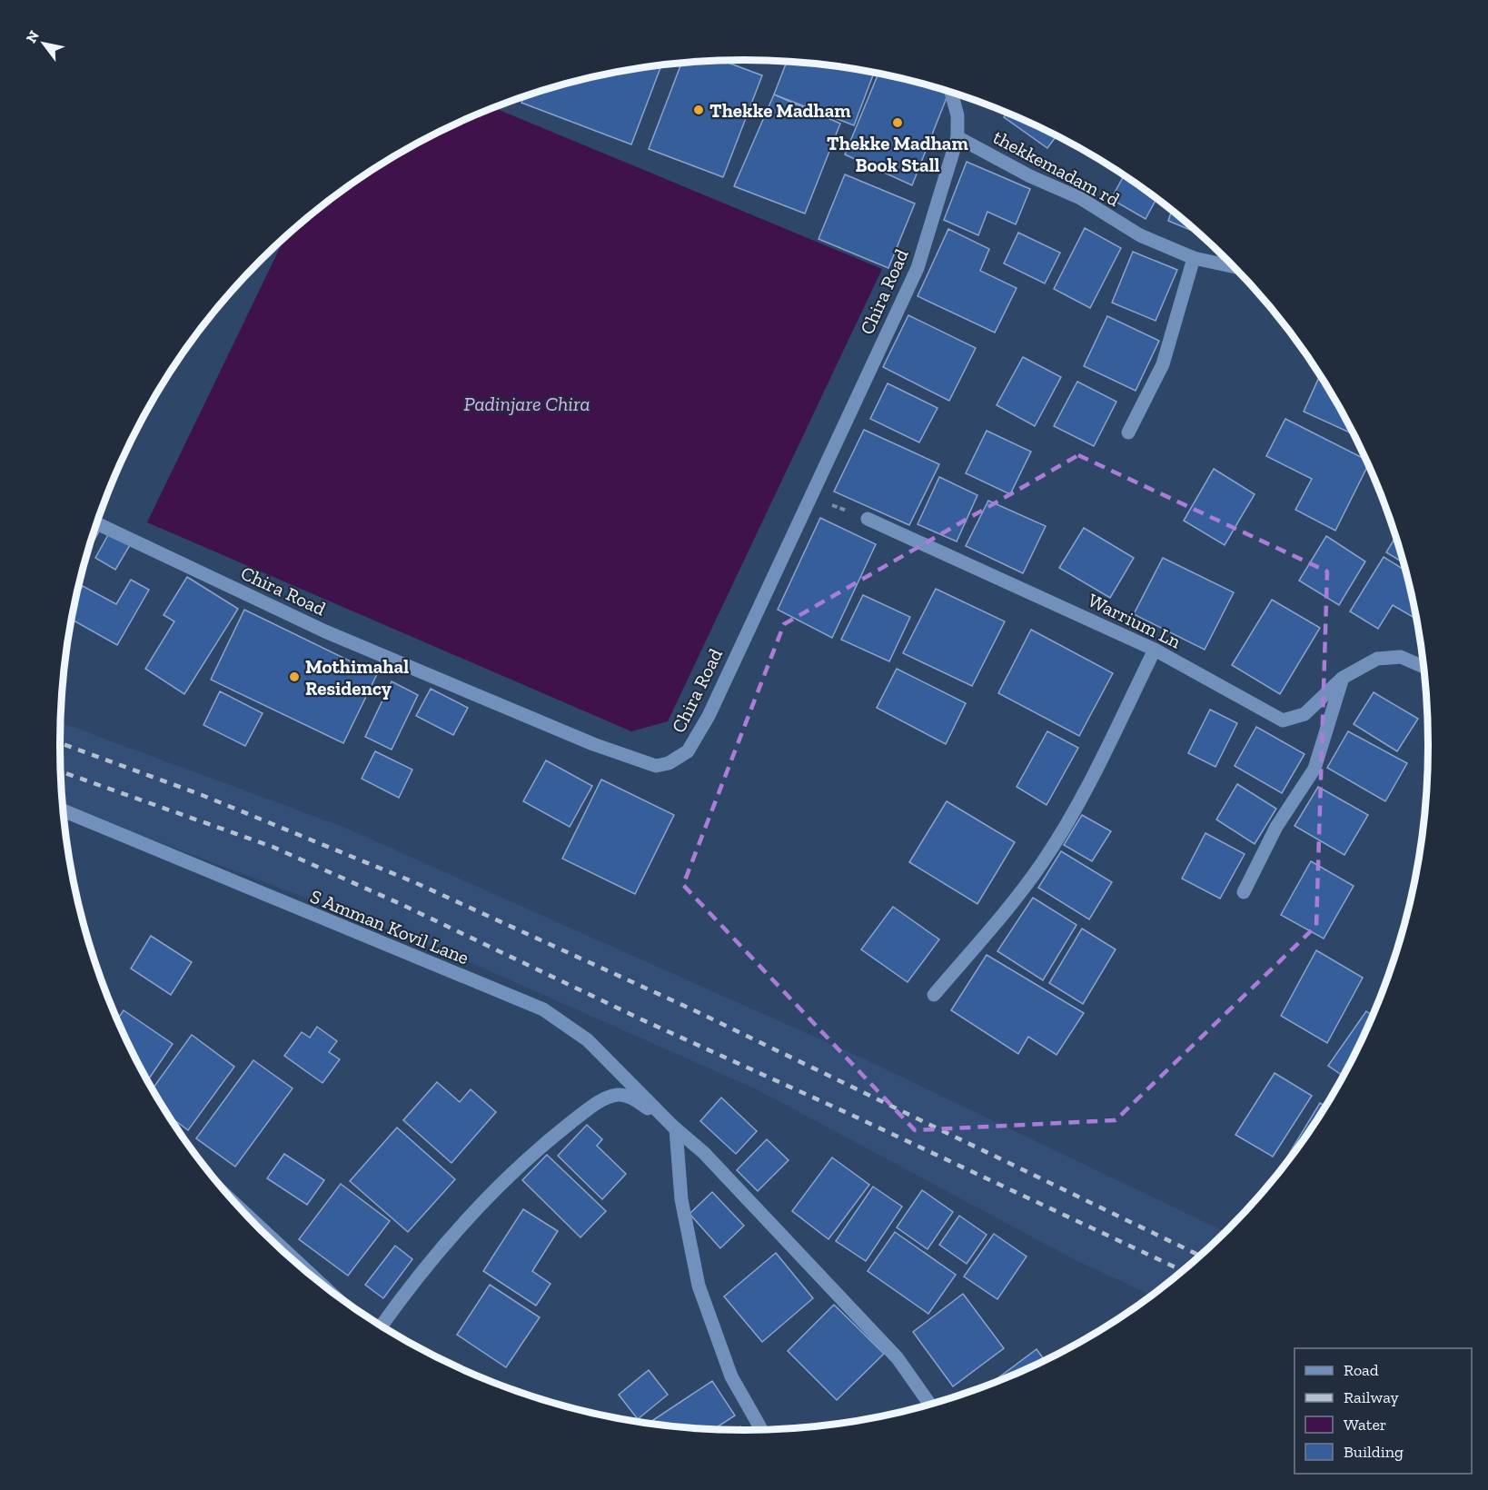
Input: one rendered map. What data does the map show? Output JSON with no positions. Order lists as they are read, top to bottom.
{
  "streets": {
    "street": [
      "thekkemadam rd",
      "Chira Road",
      "Warrium Ln",
      "S Amman Kovil Lane"
    ]
  },
  "crossings": [
    ["thekkemadam rd", "Chira Road"]
  ],
  "water": ["Padinjare Chira"],
  "places": ["Thekke Madham", "Thekke Madham Book Stall", "Mothimahal Residency"],
  "legend": [
    "Road",
    "Railway",
    "Water",
    "Building"
  ],
  "north": "top left"
}
